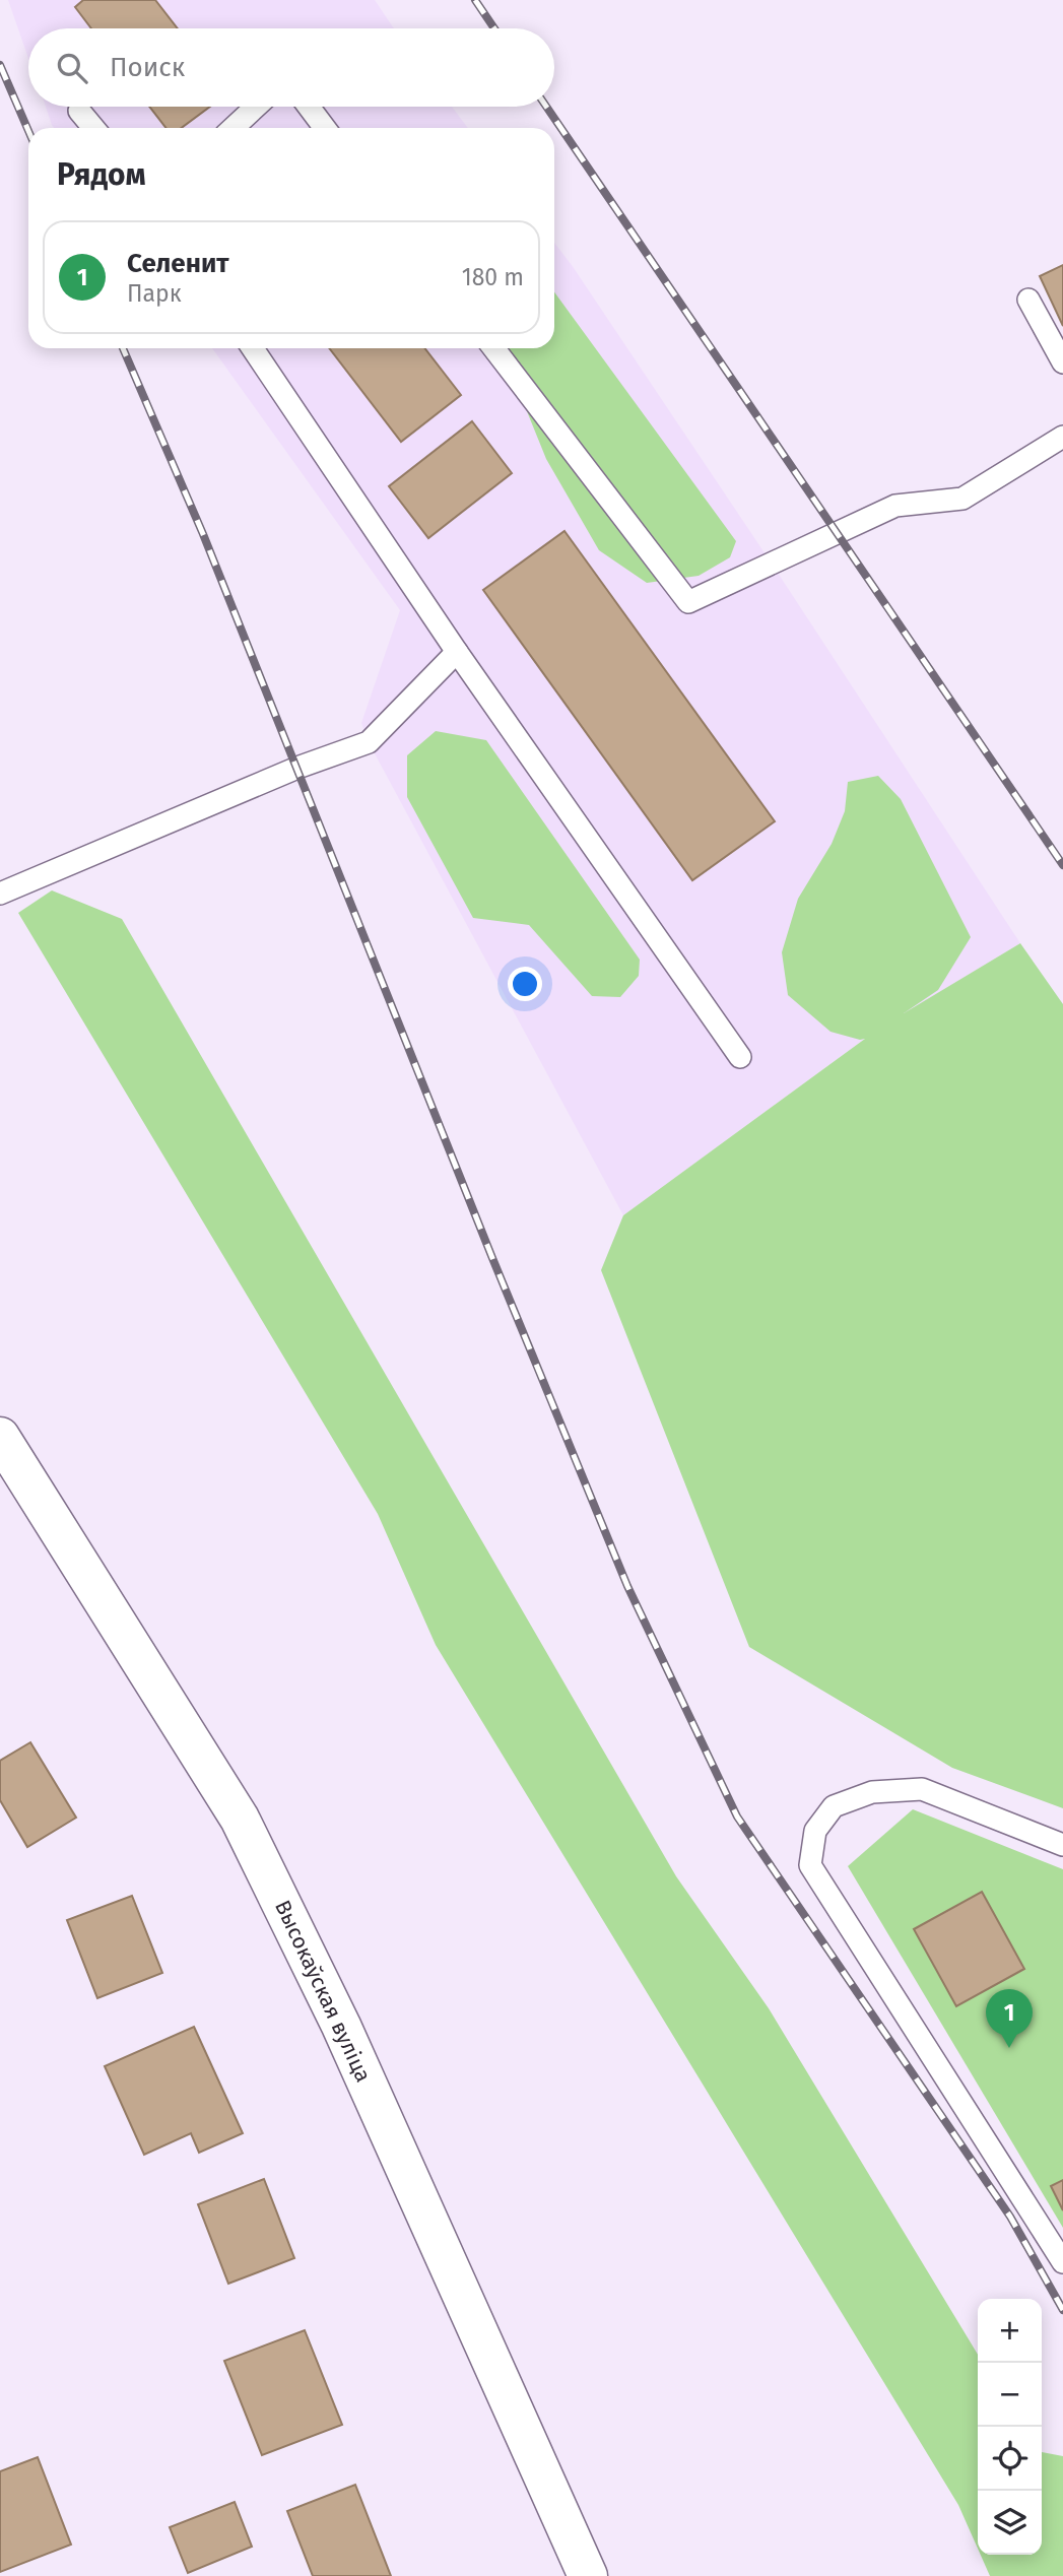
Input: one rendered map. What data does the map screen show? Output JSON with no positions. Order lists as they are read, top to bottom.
{
  "streets": {
    "street": ["Высокаўская вуліца"]
  },
  "page": {
    "search": "Поиск",
    "heading": "Рядом",
    "list": [
      {
        "mark": "1",
        "name": "Селенит",
        "note": "Парк",
        "value": "180 m"
      }
    ],
    "pins": "1",
    "map_buttons": ["+", "−"]
  }
}
